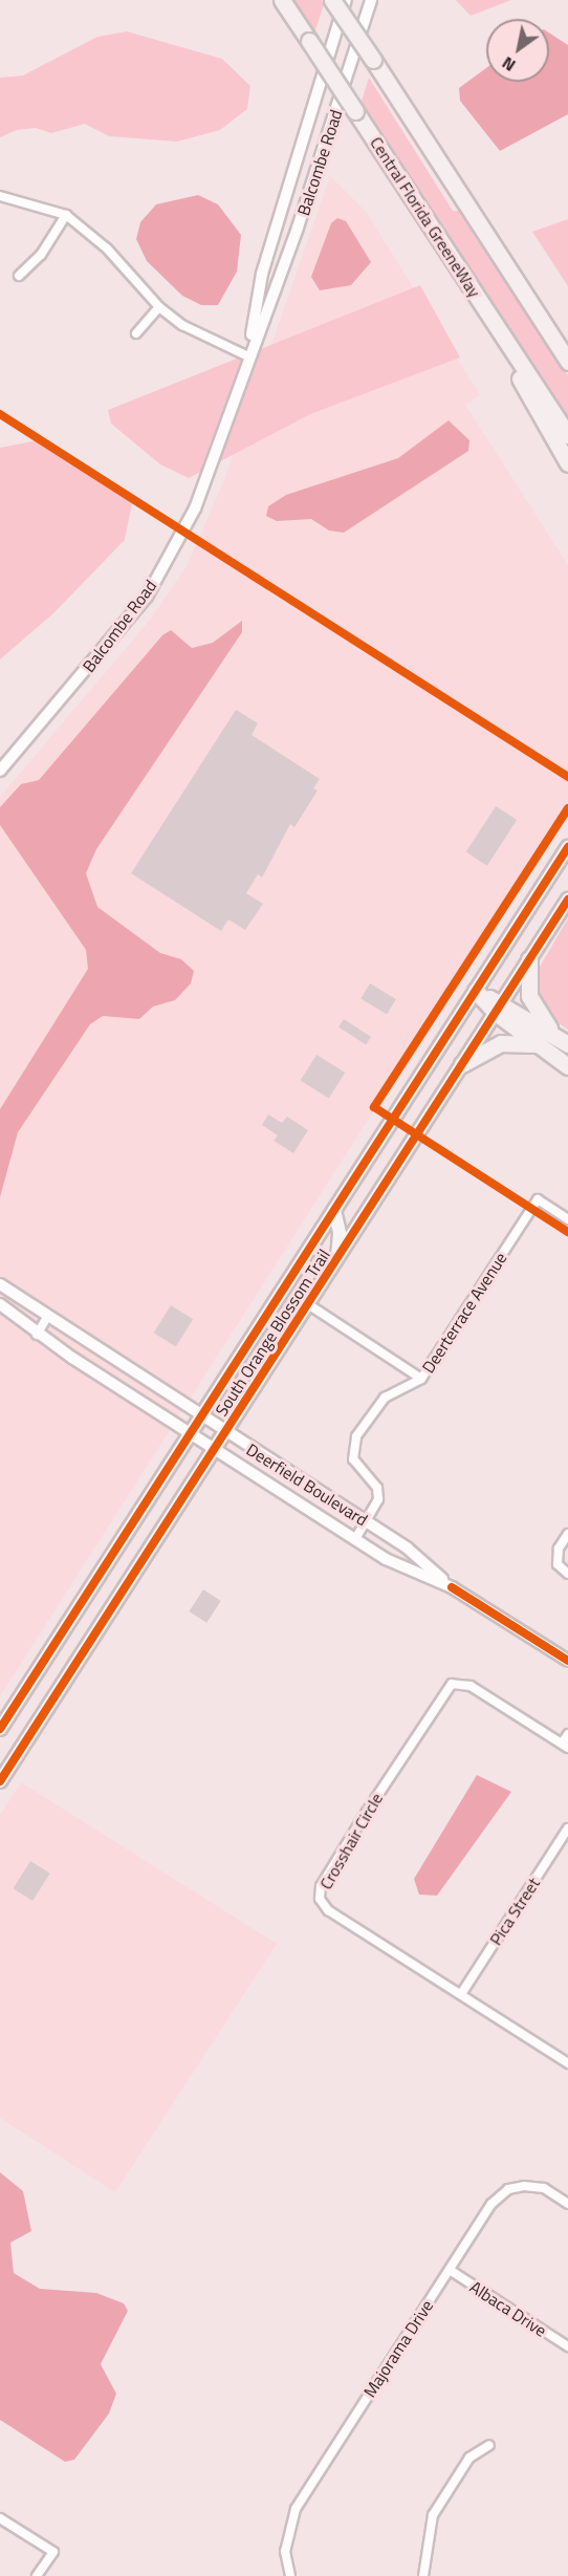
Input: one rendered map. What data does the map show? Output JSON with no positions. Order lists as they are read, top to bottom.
{
  "streets": {
    "highway": ["Central Florida GreeneWay"],
    "main road": ["South Orange Blossom Trail"],
    "street": [
      "Balcombe Road",
      "Deerterrace Avenue",
      "Deerfield Boulevard",
      "Crosshair Circle",
      "Pica Street",
      "Albaca Drive",
      "Majorama Drive"
    ]
  },
  "crossings": [
    ["Deerterrace Avenue", "Deerfield Boulevard"],
    ["South Orange Blossom Trail", "Deerfield Boulevard"],
    ["Crosshair Circle", "Pica Street"],
    ["Albaca Drive", "Majorama Drive"]
  ],
  "north": "bottom left"
}
